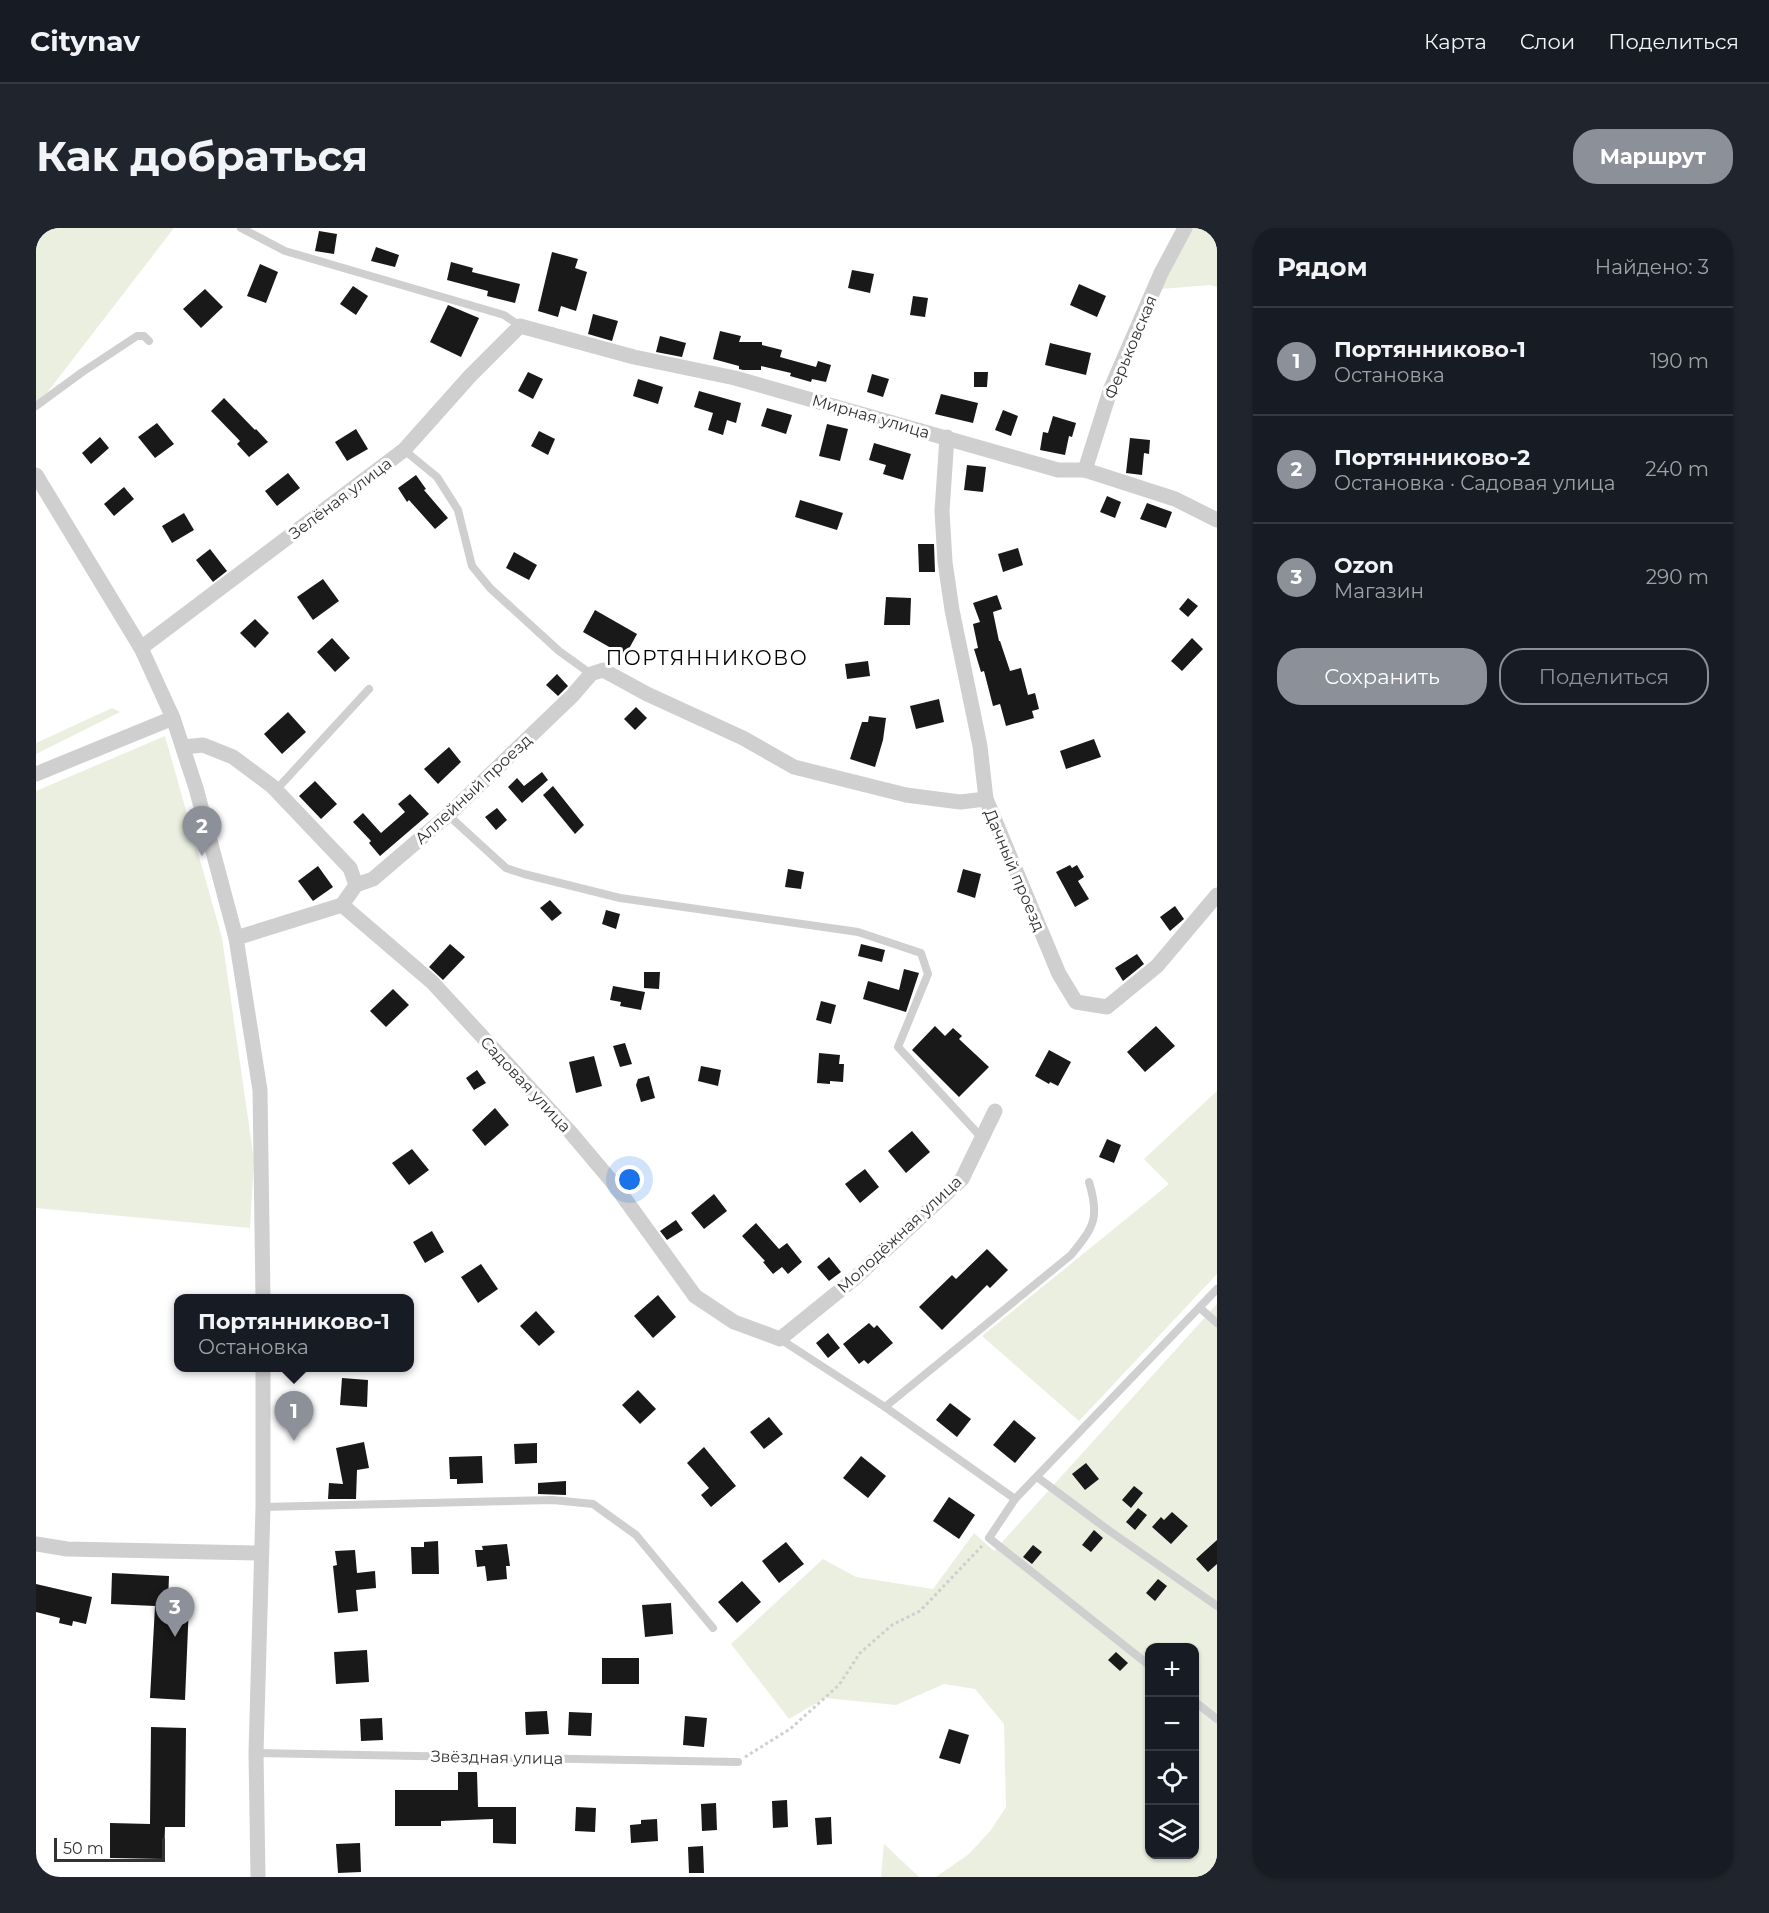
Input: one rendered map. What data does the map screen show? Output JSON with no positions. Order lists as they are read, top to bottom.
{
  "streets": {
    "street": [
      "Ферьковская",
      "Мирная улица",
      "Зелёная улица",
      "Аллейный проезд",
      "Дачный проезд",
      "Садовая улица",
      "Молодёжная улица"
    ],
    "lane": ["Звёздная улица"]
  },
  "crossings": [
    ["Ферьковская", "Мирная улица"],
    ["Мирная улица", "Зелёная улица"],
    ["Мирная улица", "Дачный проезд"],
    ["Аллейный проезд", "Садовая улица"],
    ["Садовая улица", "Молодёжная улица"]
  ],
  "districts": ["ПОРТЯННИКОВО"],
  "scale_bar": "50 m",
  "page": {
    "header": "Citynav",
    "nav": ["Карта", "Слои", "Поделиться"],
    "buttons": [
      "Маршрут",
      ["Сохранить", "Поделиться"]
    ],
    "title": "Как добраться",
    "heading": ["Рядом", "Найдено: 3"],
    "list": [
      {
        "mark": "1",
        "name": "Портянниково-1",
        "note": "Остановка",
        "value": "190 m"
      },
      {
        "mark": "2",
        "name": "Портянниково-2",
        "note": "Остановка · Садовая улица",
        "value": "240 m"
      },
      {
        "mark": "3",
        "name": "Ozon",
        "note": "Магазин",
        "value": "290 m"
      }
    ],
    "pins": ["2", "1", "3"],
    "popup": ["Портянниково-1", "Остановка"],
    "map_buttons": ["+", "−"],
    "scale": "50 m"
  }
}
